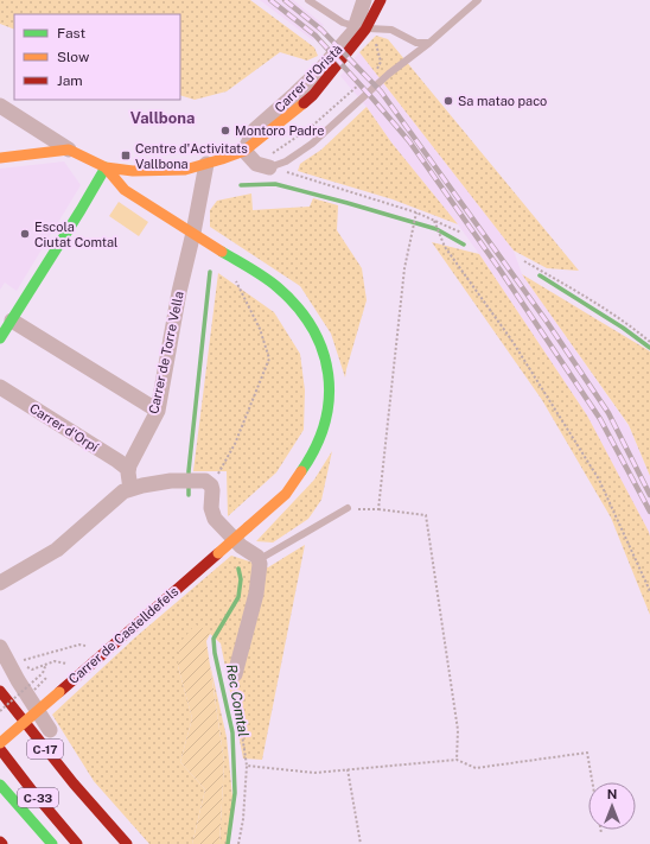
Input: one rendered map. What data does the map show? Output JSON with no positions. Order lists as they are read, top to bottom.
{
  "streets": {
    "main road": ["Carrer de Castelldefels", "C-17", "C-33"],
    "street": ["Carrer d'Oristà", "Carrer de Torre Vella", "Carrer d'Orpí"]
  },
  "crossings": [
    ["Carrer de Torre Vella", "Carrer d'Orpí"],
    ["Carrer de Torre Vella", "Carrer de Castelldefels"]
  ],
  "districts": ["Vallbona"],
  "water": ["Rec Comtal"],
  "places": {
    "other": ["Sa matao paco", "Montoro Padre", "Escola Ciutat Comtal"],
    "transit": ["Centre d'Activitats Vallbona"]
  },
  "legend": ["Fast", "Slow", "Jam"],
  "north": "top"
}
